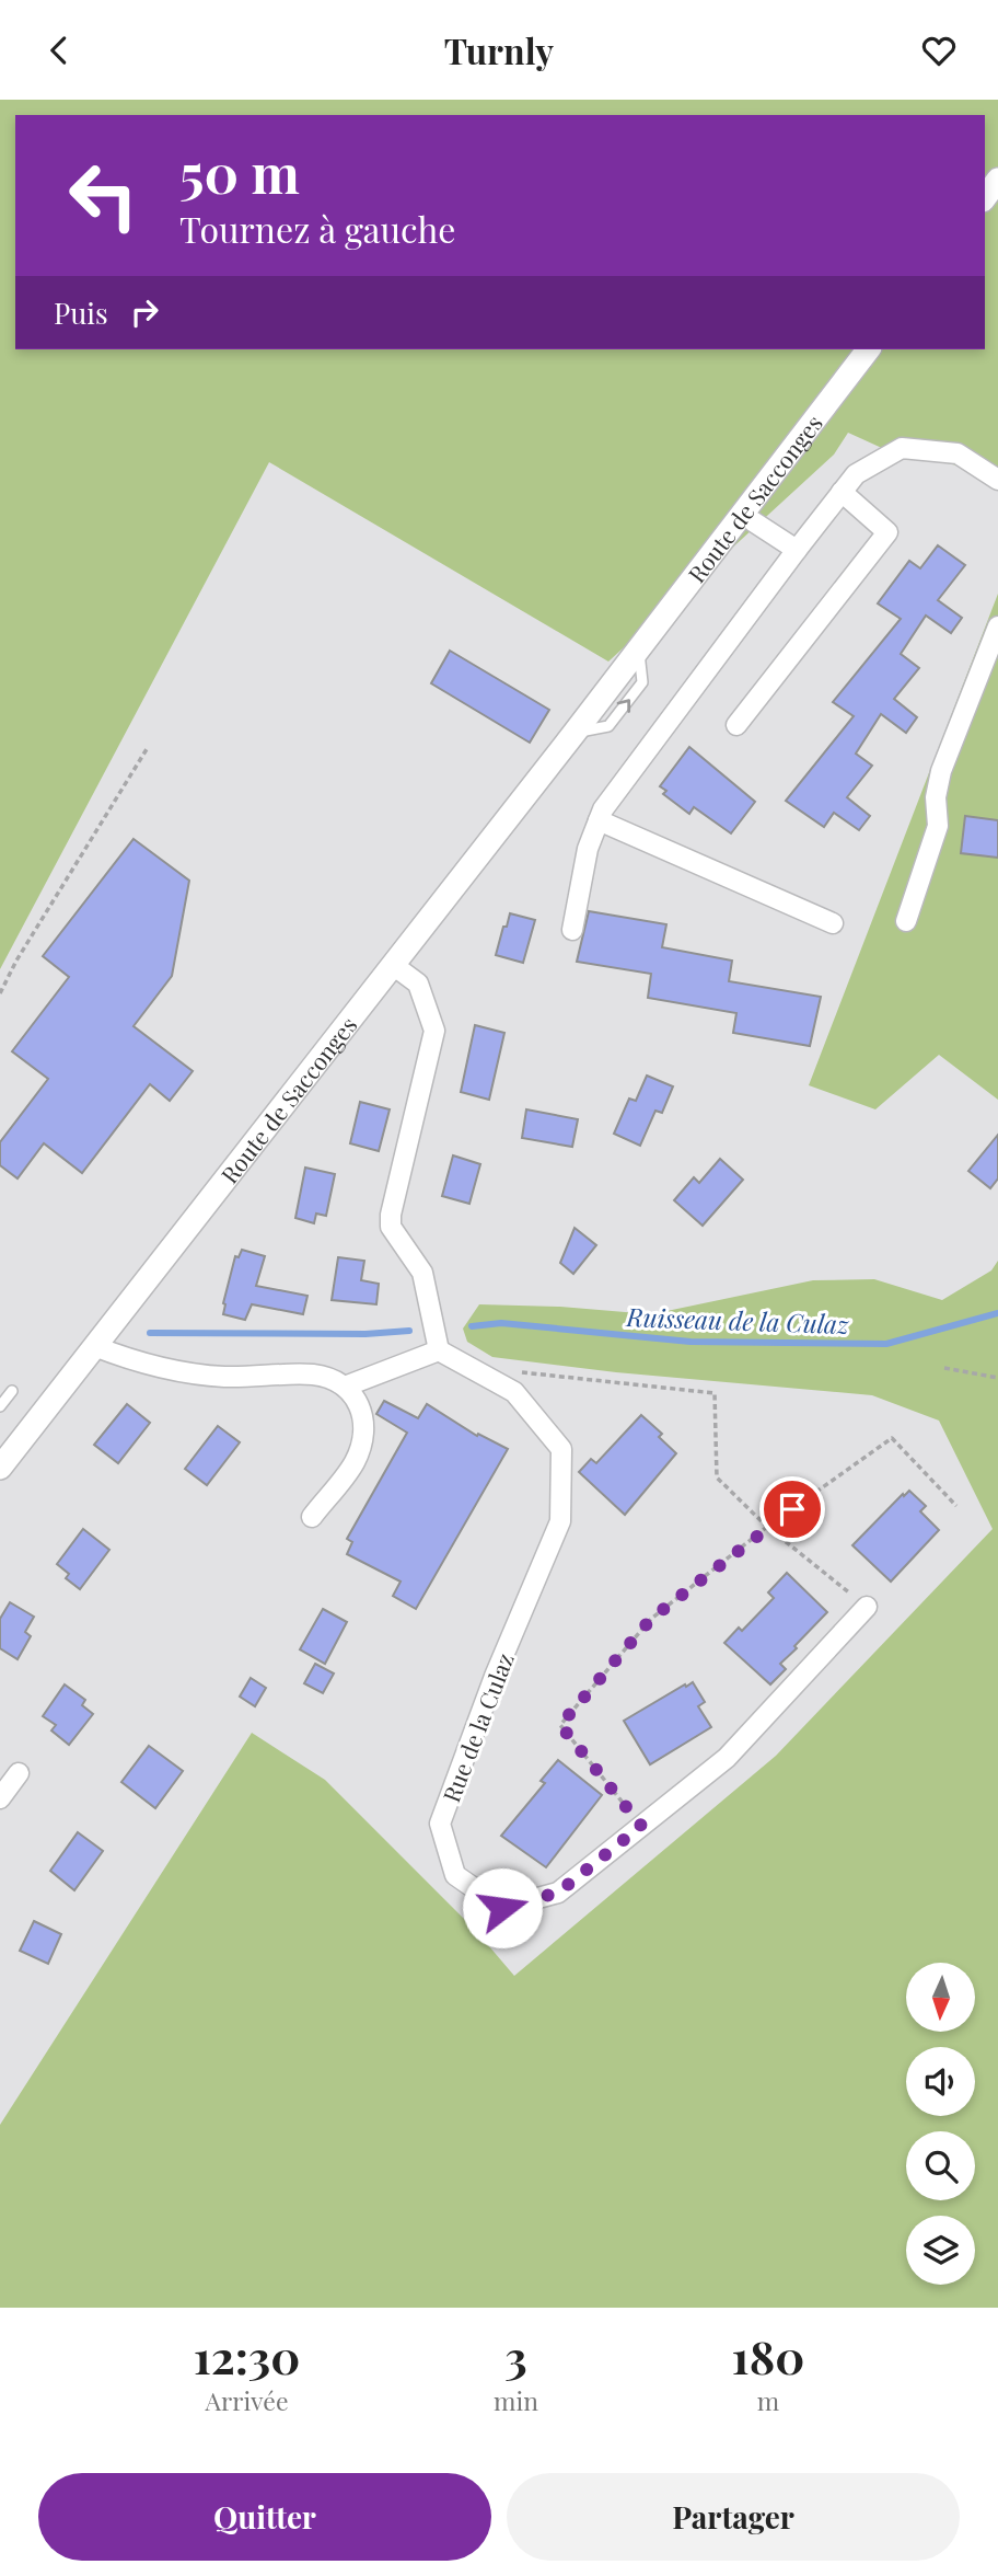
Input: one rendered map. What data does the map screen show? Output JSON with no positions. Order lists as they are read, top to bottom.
{
  "streets": {
    "street": ["Route de Sacconges", "Rue de la Culaz"]
  },
  "water": ["Ruisseau de la Culaz"],
  "north": "bottom",
  "page": {
    "header": "Turnly",
    "turn": ["50 m", "Tournez à gauche"],
    "then": "Puis",
    "eta": [
      "12:30",
      "Arrivée",
      "3",
      "min",
      "180",
      "m"
    ],
    "buttons": ["Quitter", "Partager"]
  }
}
